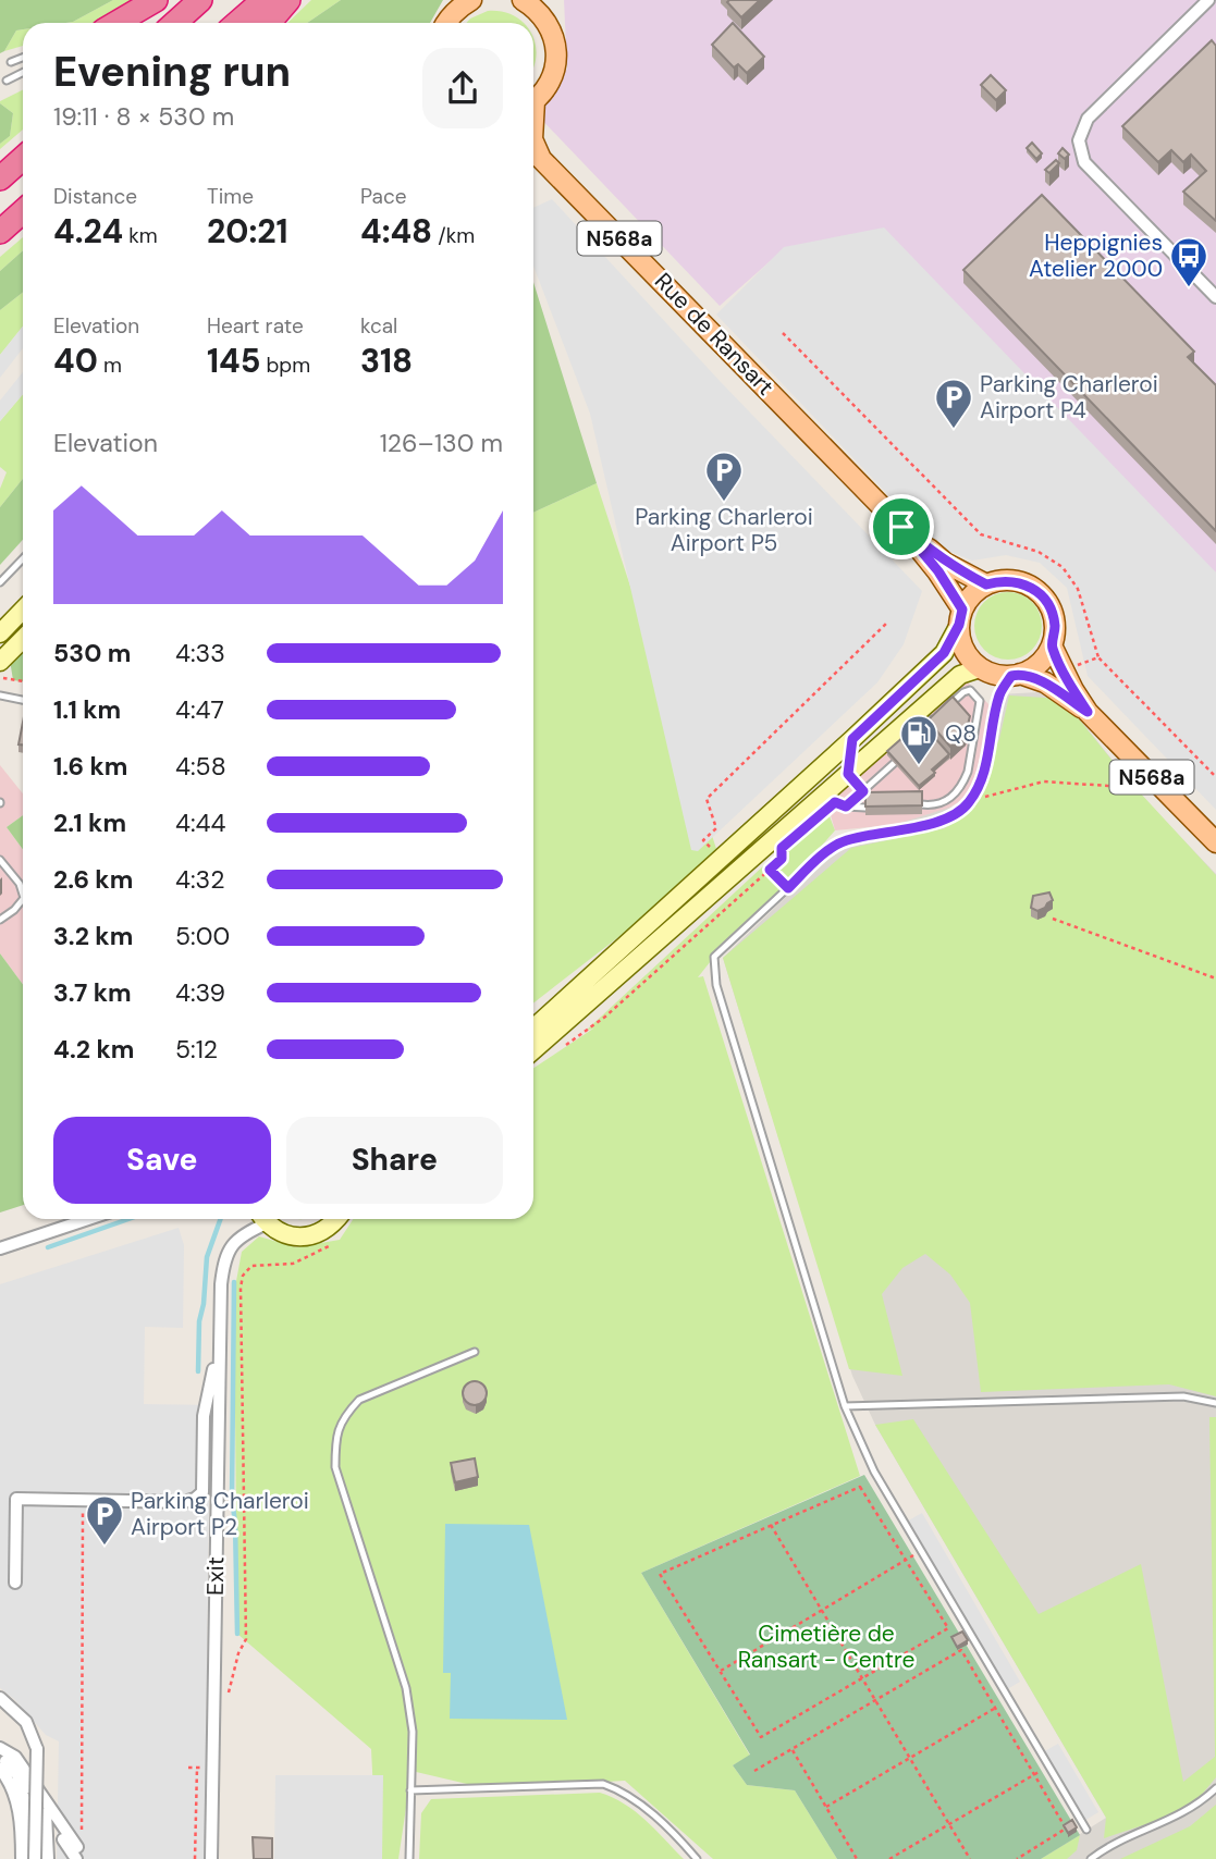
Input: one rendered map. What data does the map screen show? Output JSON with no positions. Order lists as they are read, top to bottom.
{
  "streets": {
    "main road": ["N568a", "Rue de Ransart"],
    "street": ["Exit"]
  },
  "crossings": [
    ["N568a", "Rue de Ransart"]
  ],
  "parks": ["Cimetière de Ransart - Centre"],
  "places": {
    "bus stop": ["Heppignies Atelier 2000"],
    "parking": ["Parking Charleroi Airport P4", "Parking Charleroi Airport P5", "Parking Charleroi Airport P2"],
    "fuel station": ["Q8"]
  },
  "page": {
    "heading": ["Evening run", "19:11 · 8 × 530 m"],
    "stats": [
      ["Distance", "4.24 km"],
      ["Time", "20:21"],
      ["Pace", "4:48 /km"],
      ["Elevation", "40 m"],
      ["Heart rate", "145 bpm"],
      ["kcal", "318"]
    ],
    "chart": ["Elevation", "126–130 m"],
    "list": [
      {
        "name": "530 m",
        "note": "4:33"
      },
      {
        "name": "1.1 km",
        "note": "4:47"
      },
      {
        "name": "1.6 km",
        "note": "4:58"
      },
      {
        "name": "2.1 km",
        "note": "4:44"
      },
      {
        "name": "2.6 km",
        "note": "4:32"
      },
      {
        "name": "3.2 km",
        "note": "5:00"
      },
      {
        "name": "3.7 km",
        "note": "4:39"
      },
      {
        "name": "4.2 km",
        "note": "5:12"
      }
    ],
    "buttons": ["Save", "Share"]
  }
}
